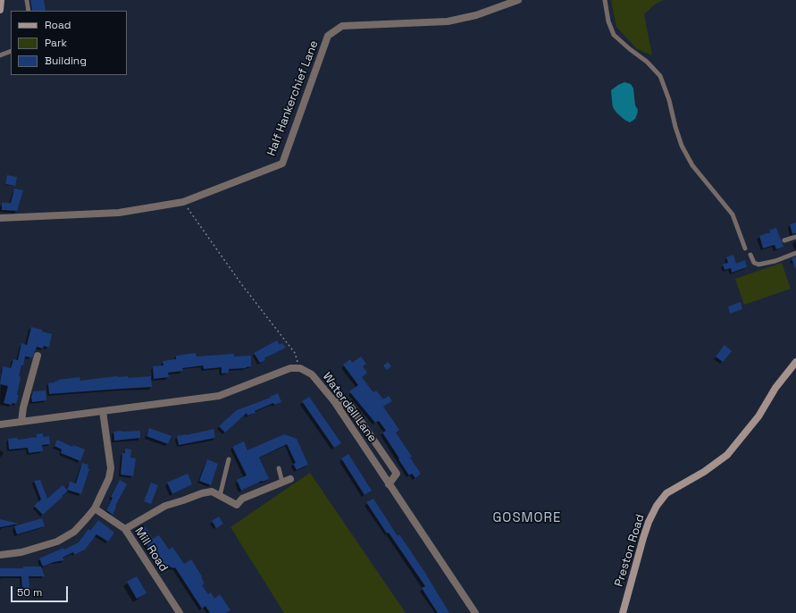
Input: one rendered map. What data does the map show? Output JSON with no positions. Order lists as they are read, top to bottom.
{
  "streets": {
    "street": [
      "Half Hankerchief Lane",
      "Waterdell Lane",
      "Mill Road",
      "Preston Road"
    ]
  },
  "districts": ["GOSMORE"],
  "legend": ["Road", "Park", "Building"],
  "scale_bar": "50 m"
}
